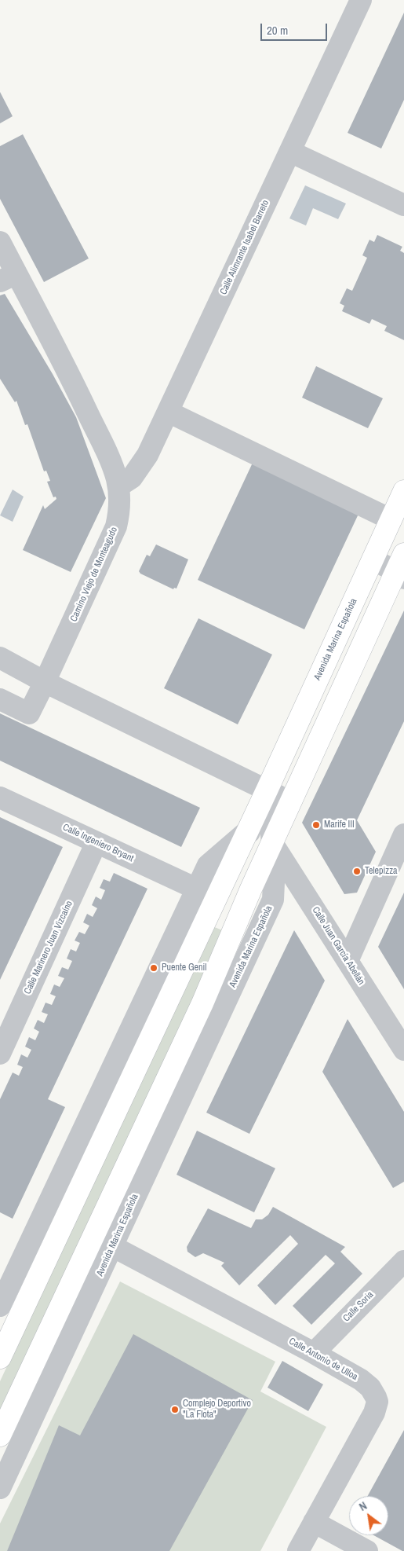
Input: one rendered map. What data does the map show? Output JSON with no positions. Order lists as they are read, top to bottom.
{
  "streets": {
    "main road": ["Avenida Marina Española"],
    "street": [
      "Calle Alimrante Isabel Barreto",
      "Camino Viejo de Monteagudo",
      "Calle Ingeniero Bryant",
      "Calle Juan García Abellán",
      "Calle Marinero Juan Vizcaíno",
      "Calle Soria",
      "Calle Antonio de Ulloa"
    ]
  },
  "crossings": [
    ["Calle Alimrante Isabel Barreto", "Camino Viejo de Monteagudo"],
    ["Avenida Marina Española", "Calle Ingeniero Bryant"],
    ["Avenida Marina Española", "Calle Juan García Abellán"],
    ["Avenida Marina Española", "Calle Antonio de Ulloa"],
    ["Calle Ingeniero Bryant", "Calle Marinero Juan Vizcaíno"],
    ["Calle Soria", "Calle Antonio de Ulloa"]
  ],
  "places": [
    "Marife III",
    "Telepizza",
    "Puente Genil",
    "Complejo Deportivo \"La Flota\""
  ],
  "scale_bar": "20 m",
  "north": "top left"
}
